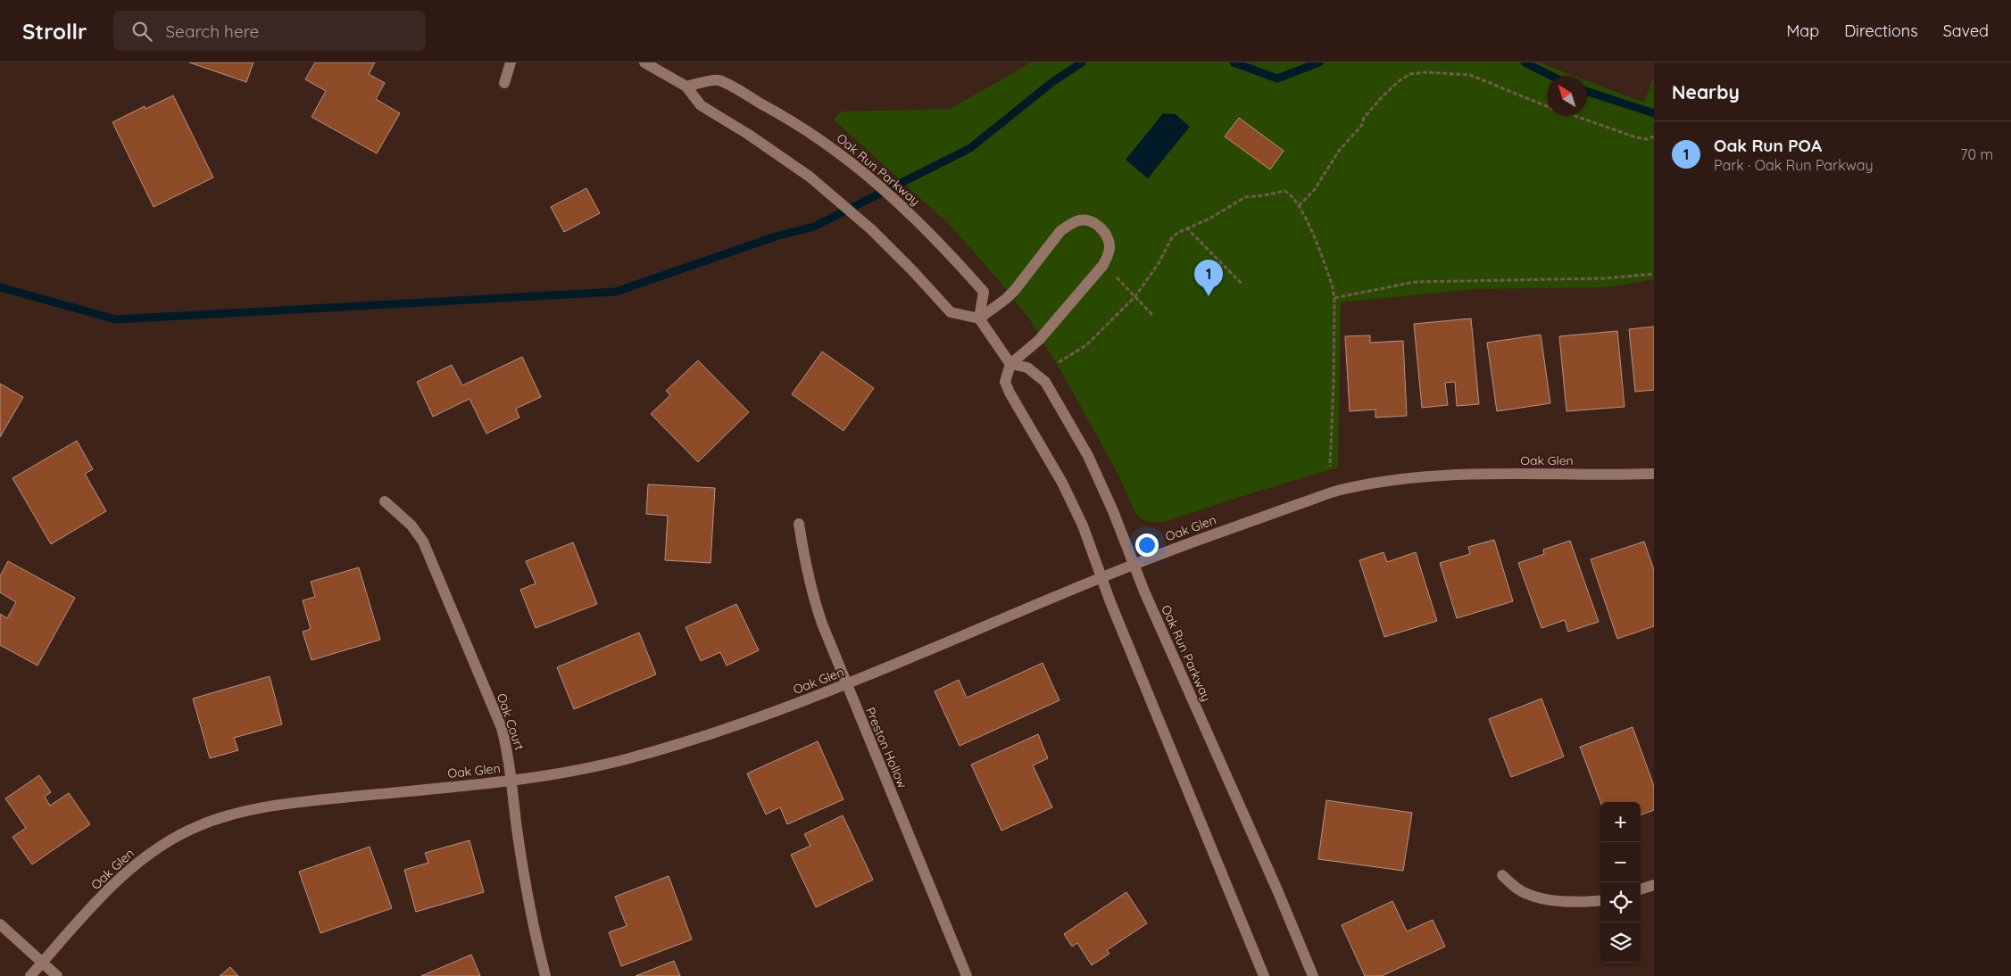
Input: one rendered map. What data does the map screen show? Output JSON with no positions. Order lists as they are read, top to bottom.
{
  "streets": {
    "street": [
      "Oak Run Parkway",
      "Oak Glen",
      "Oak Court",
      "Preston Hollow"
    ]
  },
  "crossings": [
    ["Oak Run Parkway", "Oak Glen"],
    ["Oak Glen", "Oak Court"],
    ["Oak Glen", "Preston Hollow"]
  ],
  "north": "top left",
  "page": {
    "header": "Strollr",
    "search": "Search here",
    "nav": ["Map", "Directions", "Saved"],
    "heading": "Nearby",
    "list": [
      {
        "mark": "1",
        "name": "Oak Run POA",
        "note": "Park · Oak Run Parkway",
        "value": "70 m"
      }
    ],
    "pins": "1",
    "map_buttons": ["+", "−"]
  }
}
